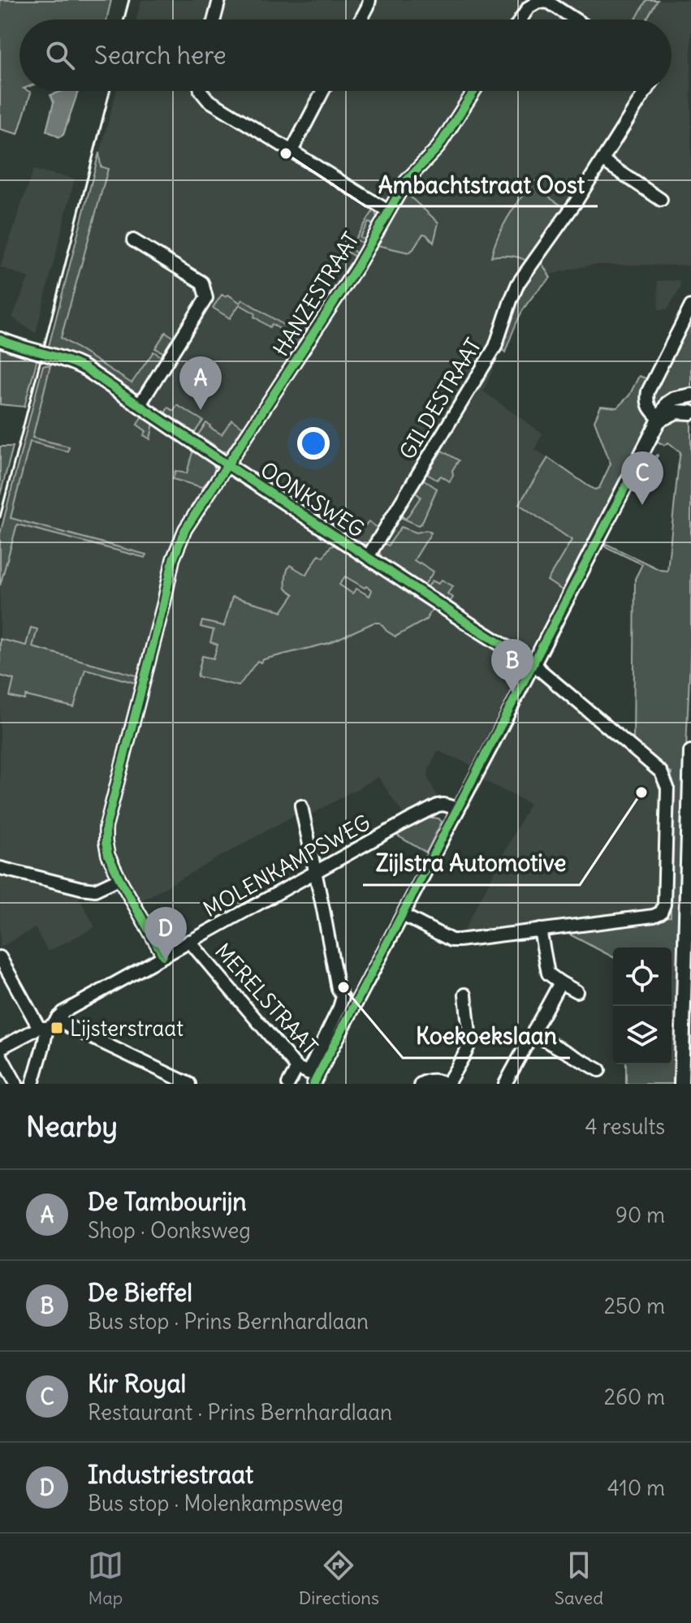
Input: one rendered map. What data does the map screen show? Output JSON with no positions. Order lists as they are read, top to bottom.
{
  "streets": {
    "main road": ["OONKSWEG"],
    "street": [
      "HANZESTRAAT",
      "GILDESTRAAT",
      "MOLENKAMPSWEG",
      "MERELSTRAAT"
    ]
  },
  "crossings": [
    ["HANZESTRAAT", "OONKSWEG"],
    ["HANZESTRAAT", "MOLENKAMPSWEG"],
    ["GILDESTRAAT", "OONKSWEG"],
    ["MOLENKAMPSWEG", "MERELSTRAAT"]
  ],
  "places": {
    "other": ["Ambachtstraat Oost", "Zijlstra Automotive", "Koekoekslaan"],
    "transit": ["Lijsterstraat"]
  },
  "page": {
    "search": "Search here",
    "pins": [
      "A",
      "C",
      "B",
      "D"
    ],
    "heading": ["Nearby", "4 results"],
    "list": [
      {
        "mark": "A",
        "name": "De Tambourijn",
        "note": "Shop · Oonksweg",
        "value": "90 m"
      },
      {
        "mark": "B",
        "name": "De Bieffel",
        "note": "Bus stop · Prins Bernhardlaan",
        "value": "250 m"
      },
      {
        "mark": "C",
        "name": "Kir Royal",
        "note": "Restaurant · Prins Bernhardlaan",
        "value": "260 m"
      },
      {
        "mark": "D",
        "name": "Industriestraat",
        "note": "Bus stop · Molenkampsweg",
        "value": "410 m"
      }
    ],
    "nav": ["Map", "Directions", "Saved"]
  }
}
